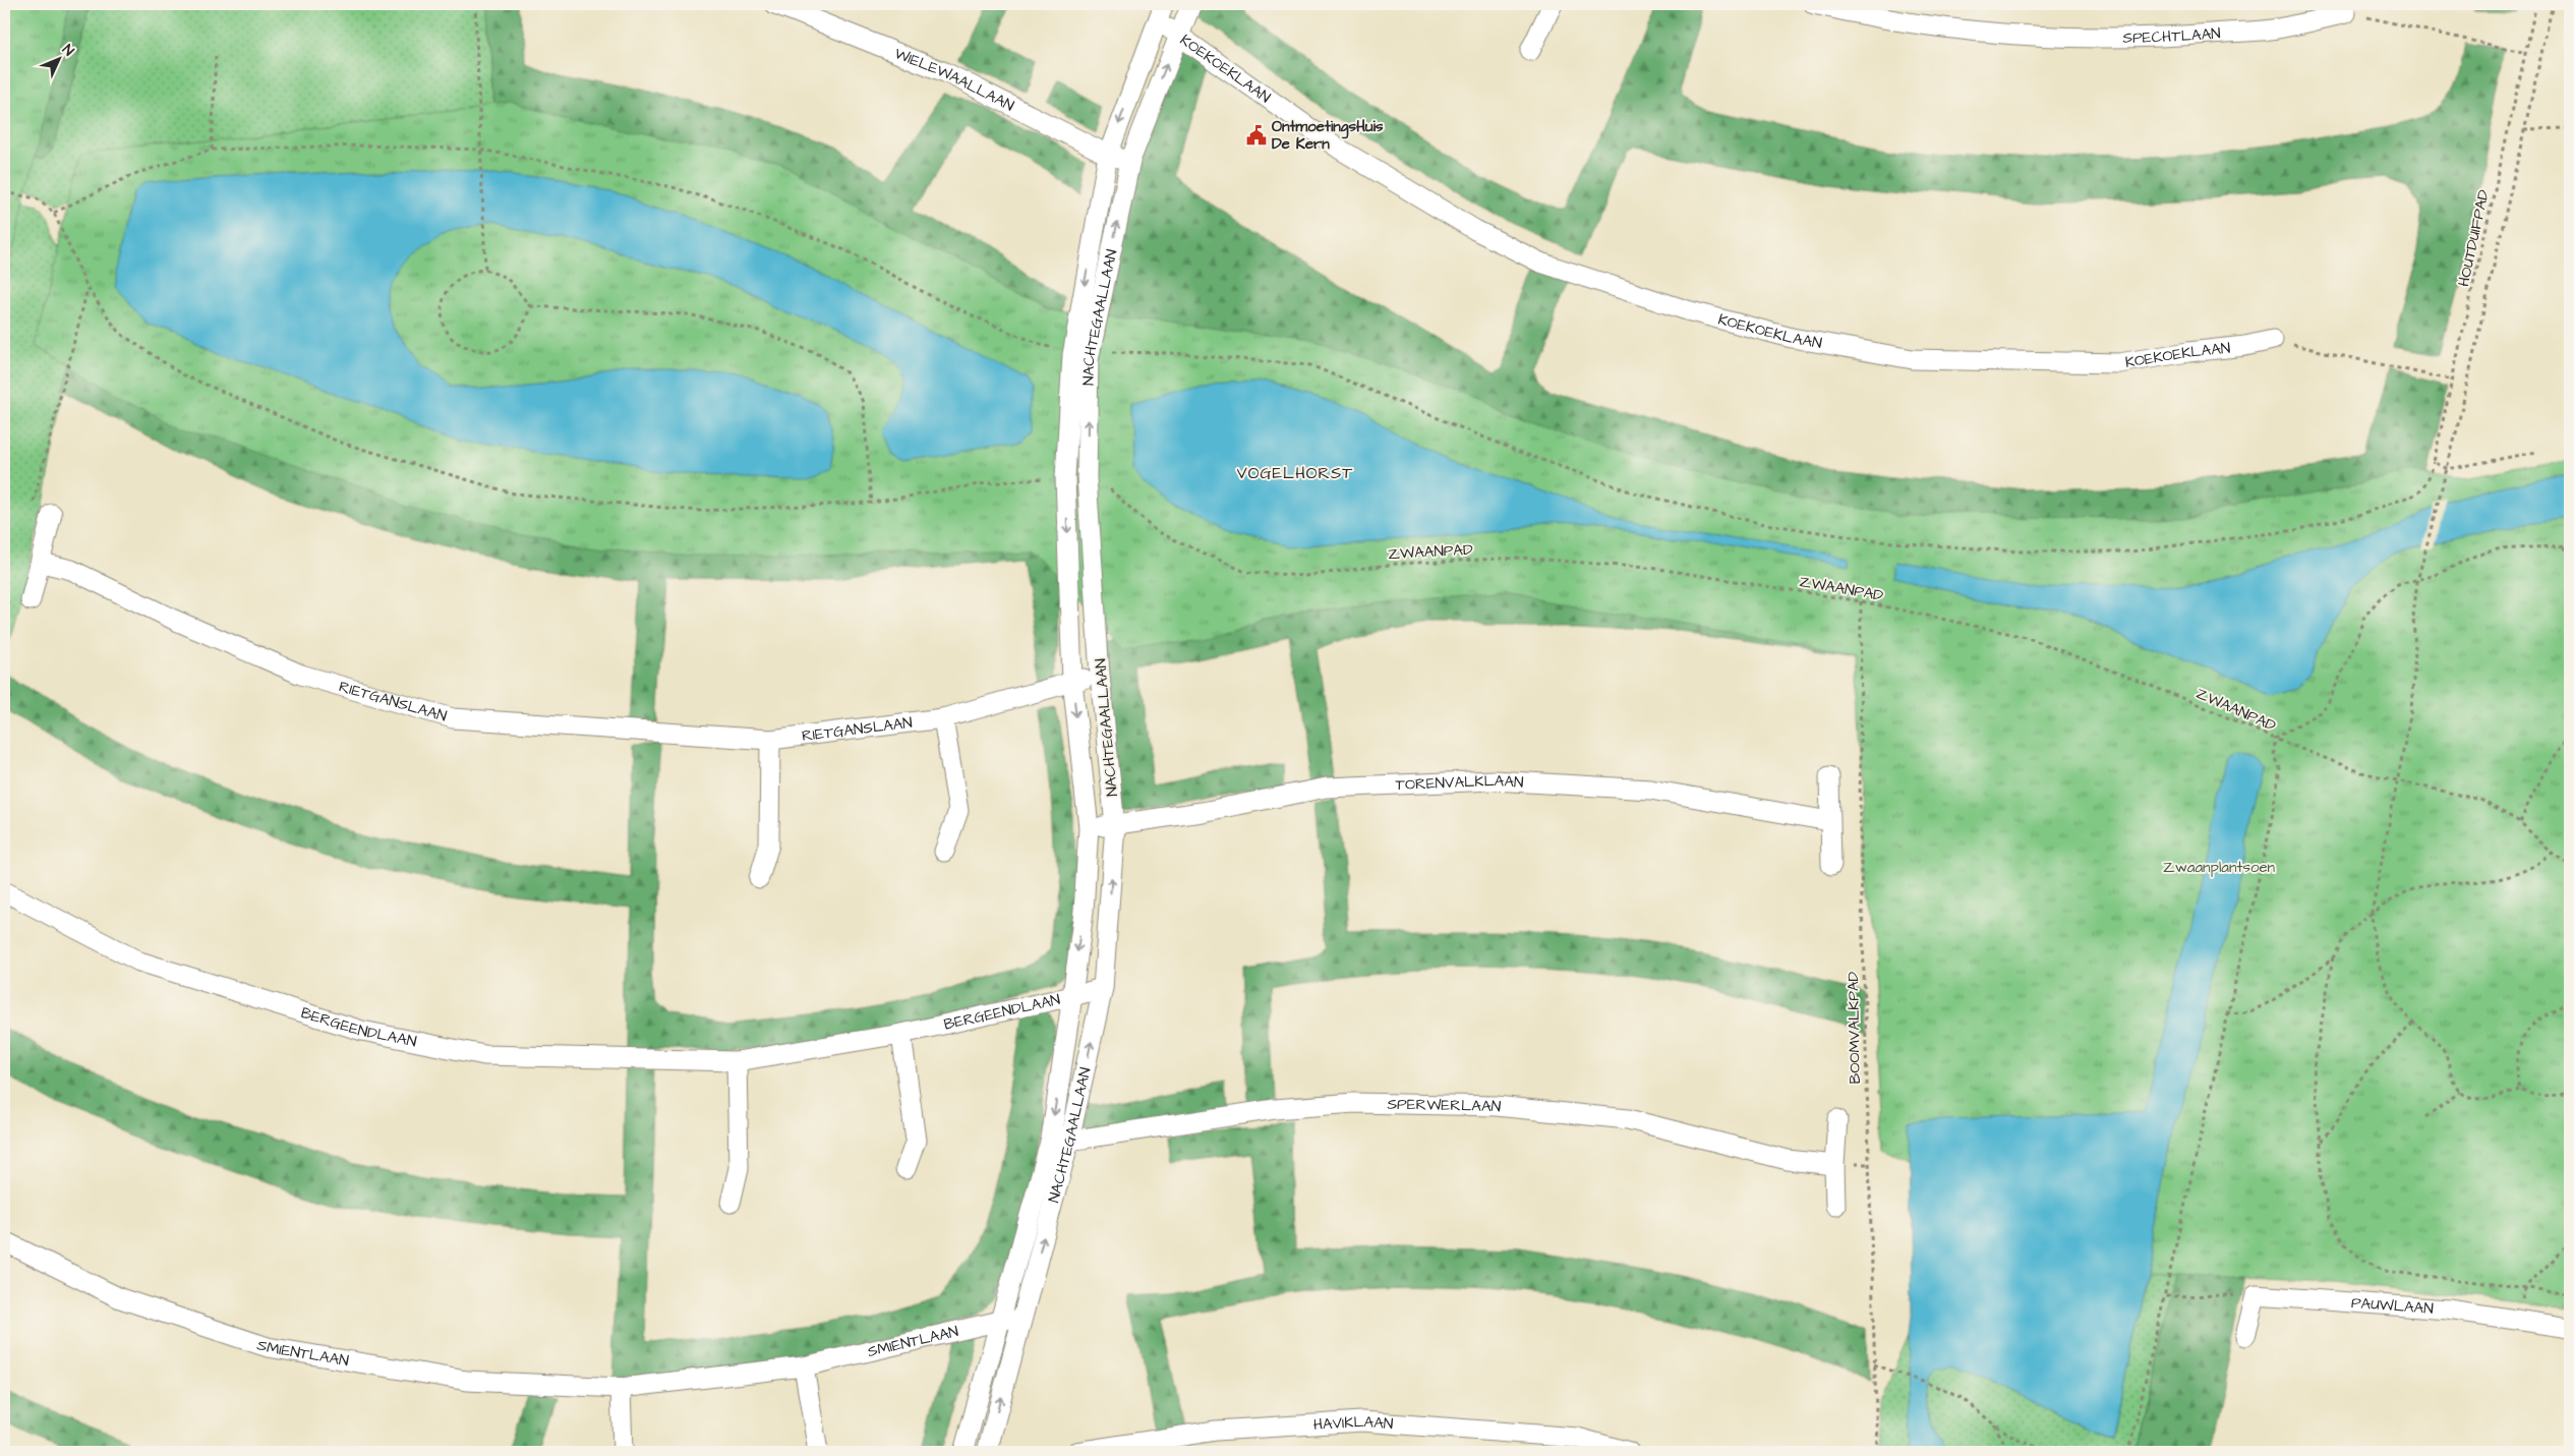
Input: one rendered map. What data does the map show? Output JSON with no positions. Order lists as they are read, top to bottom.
{
  "streets": {
    "street": [
      "SPECHTLAAN",
      "KOEKOEKLAAN",
      "WIELEWAALLAAN",
      "NACHTEGAALLAAN",
      "RIETGANSLAAN",
      "TORENVALKLAAN",
      "BERGEENDLAAN",
      "SPERWERLAAN",
      "PAUWLAAN",
      "SMIENTLAAN",
      "HAVIKLAAN"
    ],
    "path": ["HOUTDUIFPAD", "ZWAANPAD", "BOOMVALKPAD"]
  },
  "crossings": [
    ["KOEKOEKLAAN", "NACHTEGAALLAAN"],
    ["WIELEWAALLAAN", "NACHTEGAALLAAN"],
    ["HOUTDUIFPAD", "NACHTEGAALLAAN"],
    ["NACHTEGAALLAAN", "ZWAANPAD"],
    ["NACHTEGAALLAAN", "RIETGANSLAAN"],
    ["NACHTEGAALLAAN", "TORENVALKLAAN"],
    ["NACHTEGAALLAAN", "BERGEENDLAAN"],
    ["NACHTEGAALLAAN", "SPERWERLAAN"],
    ["NACHTEGAALLAAN", "SMIENTLAAN"],
    ["ZWAANPAD", "BOOMVALKPAD"]
  ],
  "districts": ["VOGELHORST"],
  "parks": ["Zwaanplantsoen"],
  "places": {
    "public building": ["OntmoetingsHuis De Kern"]
  },
  "north": "top right"
}
